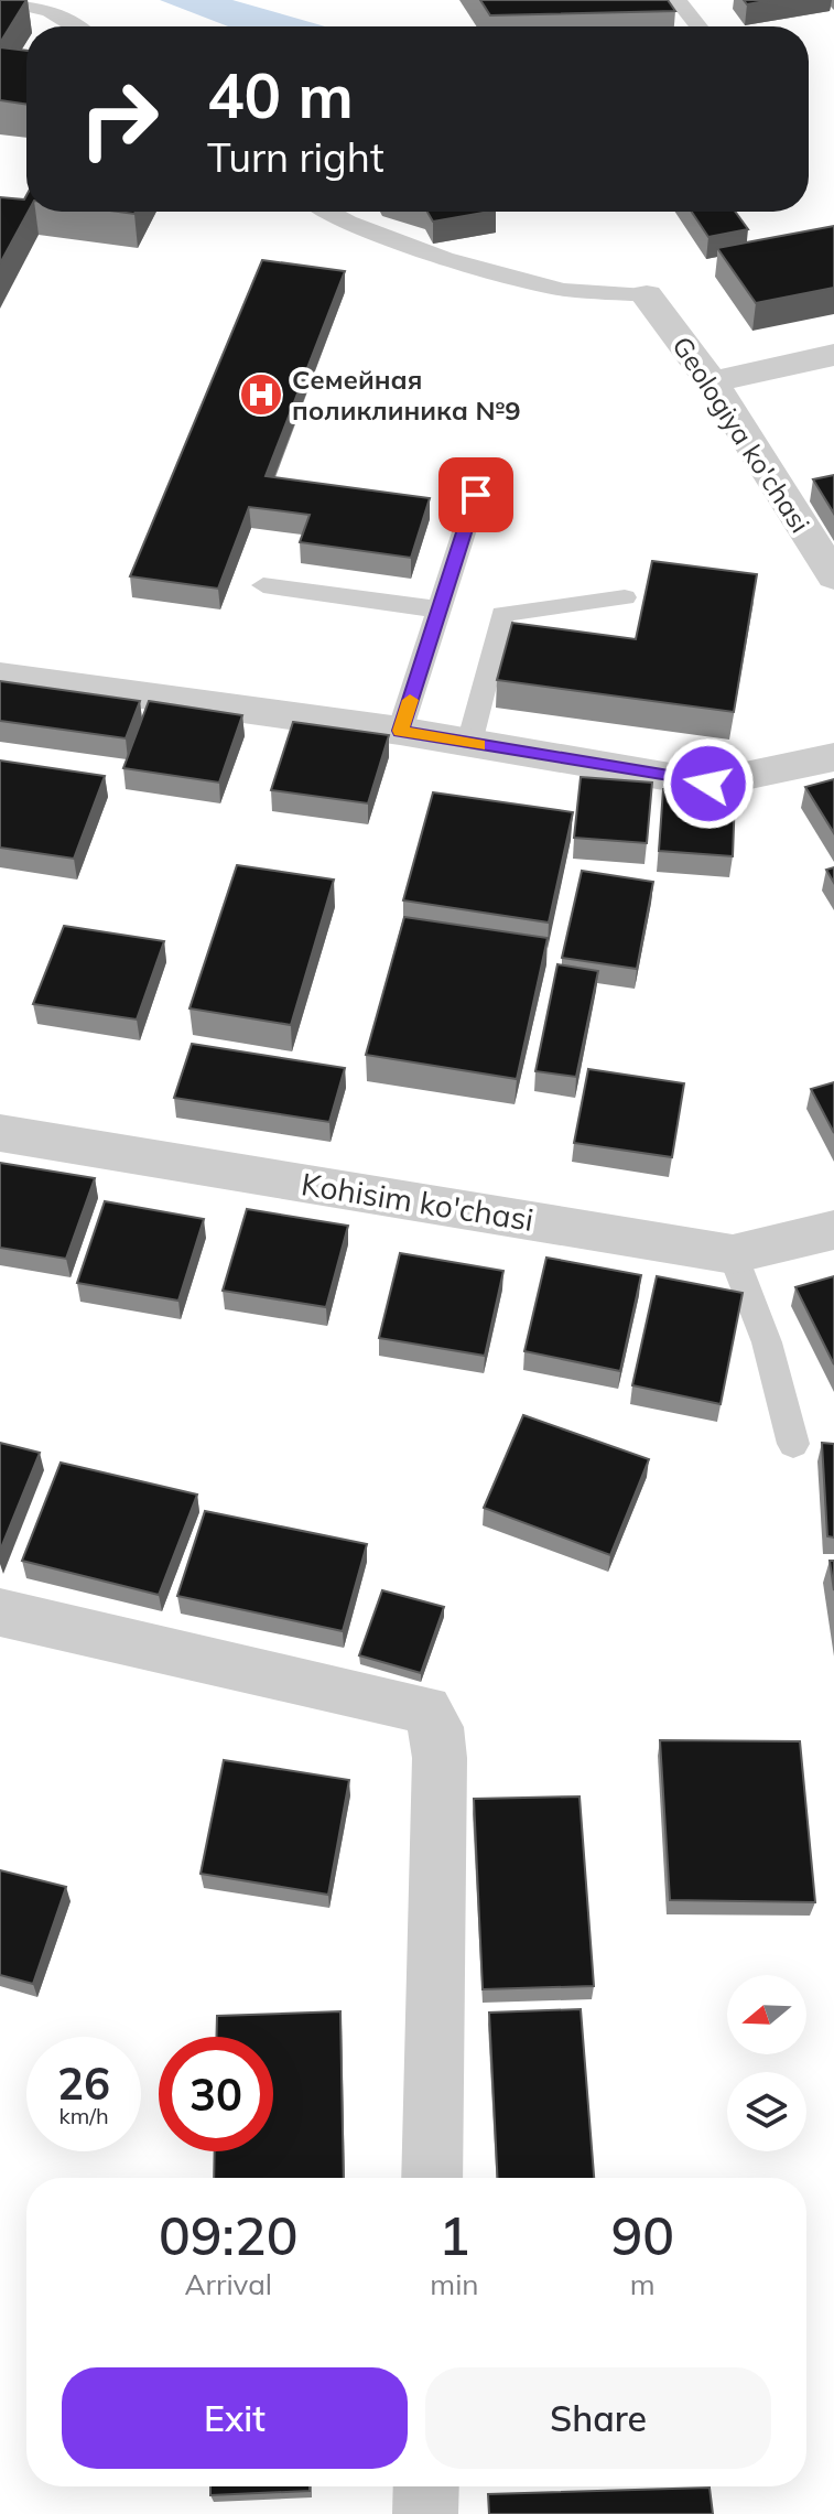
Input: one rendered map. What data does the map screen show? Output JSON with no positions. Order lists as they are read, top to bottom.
{
  "streets": {
    "street": ["Geologiya ko'chasi", "Kohisim ko'chasi"]
  },
  "places": {
    "hospital": ["Семейная поликлиника №9"]
  },
  "north": "left",
  "page": {
    "turn": ["40 m", "Turn right"],
    "speed": "26 km/h",
    "limit": "30",
    "eta": [
      "09:20",
      "Arrival",
      "1",
      "min",
      "90",
      "m"
    ],
    "buttons": ["Exit", "Share"]
  }
}
